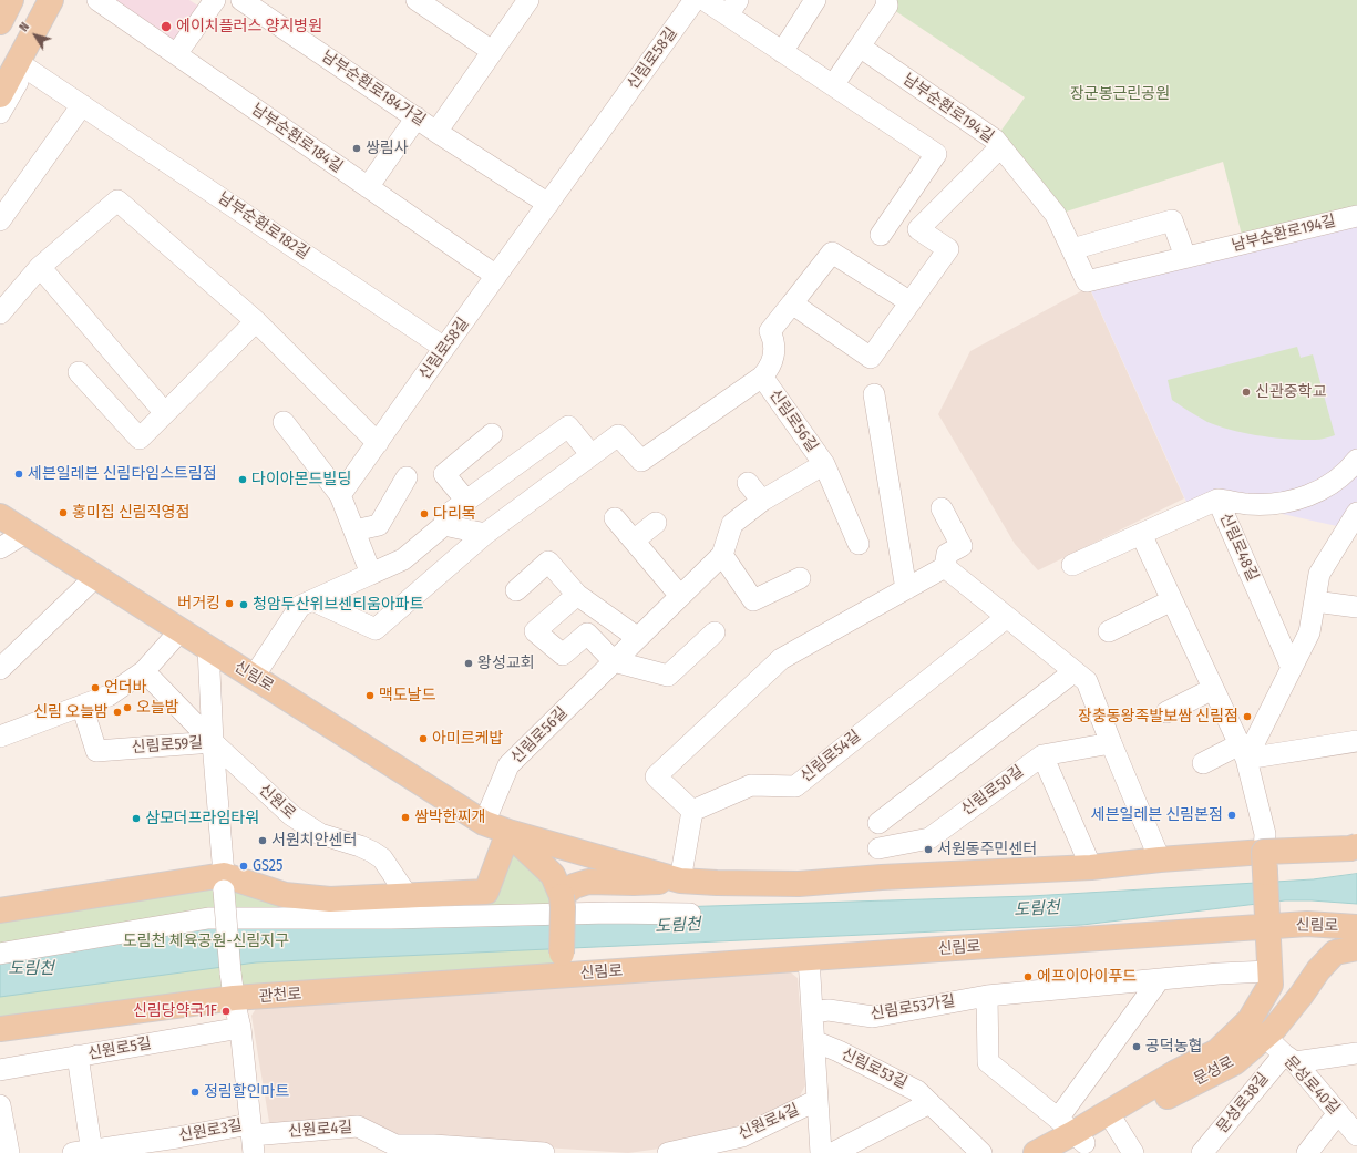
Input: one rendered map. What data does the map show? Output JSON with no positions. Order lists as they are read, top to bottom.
{
  "streets": {
    "main road": ["신림로", "관천로", "문성로"],
    "street": [
      "신림로58길",
      "남부순환로184가길",
      "남부순환로194길",
      "남부순환로184길",
      "남부순환로182길",
      "신림로56길",
      "신림로48길",
      "신림로59길",
      "신림로54길",
      "신림로50길",
      "신원로",
      "신림로53가길",
      "신원로5길",
      "신림로53길",
      "문성로40길",
      "문성로38길",
      "신원로4길",
      "신원로3길"
    ]
  },
  "crossings": [
    ["신림로58길", "남부순환로184길"],
    ["신림로58길", "남부순환로182길"],
    ["신림로56길", "신림로"],
    ["신림로", "관천로"],
    ["신림로", "신림로53길"],
    ["신림로59길", "신원로"],
    ["신림로53가길", "신림로53길"],
    ["신원로5길", "신원로3길"],
    ["신림로53길", "신원로4길"],
    ["문성로", "문성로40길"],
    ["문성로40길", "문성로38길"],
    ["신원로4길", "신원로3길"]
  ],
  "water": ["도림천"],
  "parks": ["장군봉근린공원", "도림천 체육공원-신림지구"],
  "places": [
    "에이치플러스 양지병원",
    "쌍림사",
    "신관중학교",
    "세븐일레븐 신림타임스트림점",
    "다이아몬드빌딩",
    "홍미집 신림직영점",
    "다리목",
    "버거킹",
    "청암두산위브센티움아파트",
    "왕성교회",
    "언더바",
    "맥도날드",
    "오늘밤",
    "신림 오늘밤",
    "장충동왕족발보쌈 신림점",
    "아미르케밥",
    "세븐일레븐 신림본점",
    "쌈박한찌개",
    "삼모더프라임타워",
    "서원치안센터",
    "서원동주민센터",
    "GS25",
    "에프이아이푸드",
    "신림당약국1F",
    "공덕농협",
    "정림할인마트"
  ],
  "north": "top left"
}
